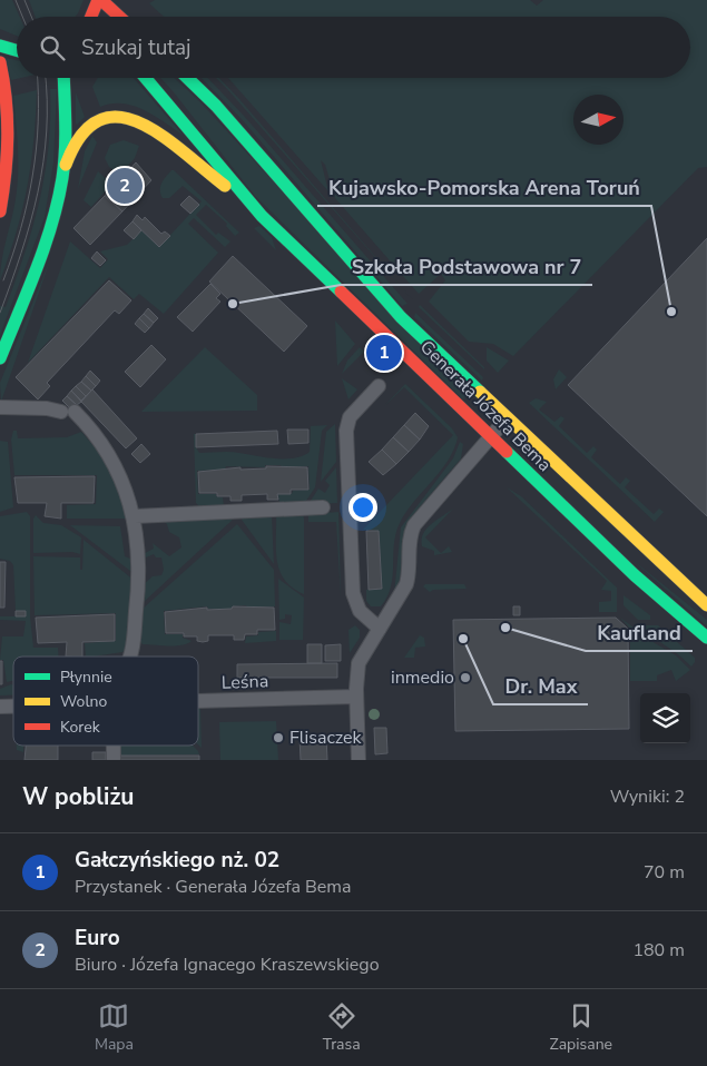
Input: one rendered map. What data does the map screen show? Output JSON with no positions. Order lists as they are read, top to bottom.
{
  "streets": {
    "main road": ["Generała Józefa Bema"],
    "street": ["Leśna"]
  },
  "places": [
    "Szkoła Podstawowa nr 7",
    "Kujawsko-Pomorska Arena Toruń",
    "Kaufland",
    "Dr. Max",
    "inmedio",
    "Flisaczek"
  ],
  "legend": ["Płynnie", "Wolno", "Korek"],
  "north": "right",
  "page": {
    "search": "Szukaj tutaj",
    "pins": ["2", "1"],
    "heading": ["W pobliżu", "Wyniki: 2"],
    "list": [
      {
        "mark": "1",
        "name": "Gałczyńskiego nż. 02",
        "note": "Przystanek · Generała Józefa Bema",
        "value": "70 m"
      },
      {
        "mark": "2",
        "name": "Euro",
        "note": "Biuro · Józefa Ignacego Kraszewskiego",
        "value": "180 m"
      }
    ],
    "nav": ["Mapa", "Trasa", "Zapisane"]
  }
}
